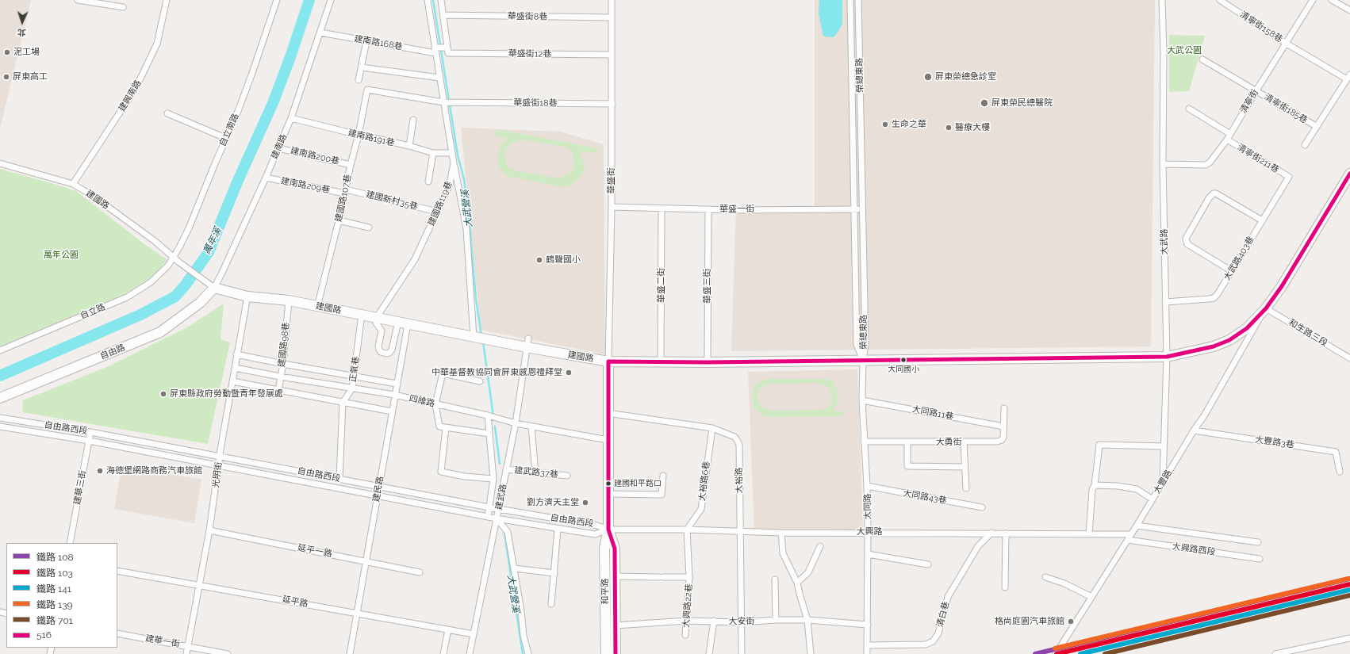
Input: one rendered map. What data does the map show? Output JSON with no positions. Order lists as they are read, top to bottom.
{
  "streets": {
    "main road": ["建國路", "自由路", "和平路"],
    "street": [
      "華盛街8巷",
      "清寧街158巷",
      "建南路168巷",
      "華盛街12巷",
      "榮總東路",
      "建興南路",
      "清寧街",
      "華盛街18巷",
      "清寧街185巷",
      "自立南路",
      "建南路191巷",
      "建南路",
      "建南路200巷",
      "清寧街211巷",
      "華盛街",
      "建南路209巷",
      "建國路107巷",
      "建國新村35巷",
      "建國路119巷",
      "華盛一街",
      "大武路",
      "大武路403巷",
      "華盛二街",
      "華盛三街",
      "自立路",
      "和生路三段",
      "建國路98巷",
      "正氣巷",
      "四維路",
      "大同路11巷",
      "自由路西段",
      "大勇街",
      "大豐路3巷",
      "建武路37巷",
      "光明街",
      "大裕路",
      "大裕路6巷",
      "大豐路",
      "建華三街",
      "建民路",
      "建武路",
      "大同路43巷",
      "大同路",
      "大興路",
      "大興路西段",
      "延平一路",
      "延平路",
      "大興路22巷",
      "清白巷",
      "大安街",
      "建華一街"
    ]
  },
  "crossings": [
    ["華盛街8巷", "華盛街"],
    ["清寧街158巷", "清寧街"],
    ["建南路168巷", "華盛街12巷"],
    ["建南路168巷", "建南路"],
    ["建南路168巷", "建國路119巷"],
    ["華盛街12巷", "華盛街"],
    ["華盛街12巷", "建國路119巷"],
    ["榮總東路", "建國路"],
    ["榮總東路", "華盛一街"],
    ["榮總東路", "大同路"],
    ["建興南路", "建國路"],
    ["清寧街", "清寧街185巷"],
    ["清寧街", "清寧街211巷"],
    ["清寧街", "大武路"],
    ["華盛街18巷", "華盛街"],
    ["華盛街18巷", "建國路107巷"],
    ["華盛街18巷", "建國路119巷"],
    ["自立南路", "建國路"],
    ["自立南路", "自立路"],
    ["建南路191巷", "建南路"],
    ["建南路191巷", "建國路107巷"],
    ["建南路191巷", "建國路119巷"],
    ["建南路", "建南路200巷"],
    ["建南路", "建南路209巷"],
    ["建南路", "建國路"],
    ["建南路", "自由路"],
    ["建南路200巷", "建國路107巷"],
    ["清寧街211巷", "大武路403巷"],
    ["華盛街", "建國路"],
    ["華盛街", "華盛一街"],
    ["華盛街", "和平路"],
    ["建南路209巷", "建國路107巷"],
    ["建南路209巷", "建國新村35巷"],
    ["建國路107巷", "建國路"],
    ["建國路107巷", "建國新村35巷"],
    ["建國路", "建國路119巷"],
    ["建國路", "大武路"],
    ["建國路", "華盛二街"],
    ["建國路", "華盛三街"],
    ["建國路", "自立路"],
    ["建國路", "和生路三段"],
    ["建國路", "建國路98巷"],
    ["建國路", "自由路"],
    ["建國路", "正氣巷"],
    ["建國路", "光明街"],
    ["建國路", "大豐路"],
    ["建國路", "建民路"],
    ["建國路", "建武路"],
    ["建國路", "大同路"],
    ["建國路", "和平路"],
    ["建國新村35巷", "建國路119巷"],
    ["華盛一街", "華盛二街"],
    ["華盛一街", "華盛三街"],
    ["大武路", "大武路403巷"],
    ["大武路", "大豐路"],
    ["和生路三段", "大豐路"],
    ["建國路98巷", "四維路"],
    ["正氣巷", "四維路"],
    ["四維路", "光明街"],
    ["四維路", "建民路"],
    ["四維路", "建武路"],
    ["四維路", "和平路"],
    ["大同路11巷", "大勇街"],
    ["大同路11巷", "大同路"],
    ["自由路西段", "光明街"],
    ["自由路西段", "建華三街"],
    ["自由路西段", "建民路"],
    ["自由路西段", "建武路"],
    ["自由路西段", "大興路"],
    ["自由路西段", "和平路"],
    ["大勇街", "大同路"],
    ["大豐路3巷", "大豐路"],
    ["建武路37巷", "建武路"],
    ["光明街", "延平一路"],
    ["光明街", "延平路"],
    ["光明街", "建華一街"],
    ["大裕路", "大裕路6巷"],
    ["大裕路", "大興路"],
    ["大裕路", "和平路"],
    ["大裕路", "大安街"],
    ["大裕路6巷", "大興路"],
    ["大裕路6巷", "大興路22巷"],
    ["大豐路", "大興路"],
    ["大豐路", "大興路西段"],
    ["建民路", "延平一路"],
    ["建民路", "延平路"],
    ["建武路", "延平路"],
    ["大同路43巷", "大同路"],
    ["大同路", "大興路"],
    ["大同路", "清白巷"],
    ["大同路", "大安街"],
    ["大興路", "和平路"],
    ["大興路", "大興路22巷"],
    ["大興路", "清白巷"],
    ["和平路", "大興路22巷"],
    ["和平路", "大安街"],
    ["大興路22巷", "大安街"]
  ],
  "water": ["大武營溪", "萬年溪"],
  "parks": ["大武公園", "萬年公園"],
  "places": [
    "泥工場",
    "屏東高工",
    "屏東榮總急診室",
    "屏東榮民總醫院",
    "生命之華",
    "醫療大樓",
    "鶴聲國小",
    "大同國小",
    "中華基督教協同會屏東感恩禮拜堂",
    "屏東縣政府勞動暨青年發展處",
    "海德堡網路商務汽車旅館",
    "建國和平路口",
    "劉方濟天主堂",
    "格尚庭園汽車旅館"
  ],
  "lines": [
    "transit line 516",
    "rail line 108",
    "rail line 139",
    "rail line 103",
    "rail line 141",
    "rail line 701"
  ],
  "legend": [
    "鐵路 108",
    "鐵路 103",
    "鐵路 141",
    "鐵路 139",
    "鐵路 701",
    "516"
  ],
  "north": "bottom"
}
